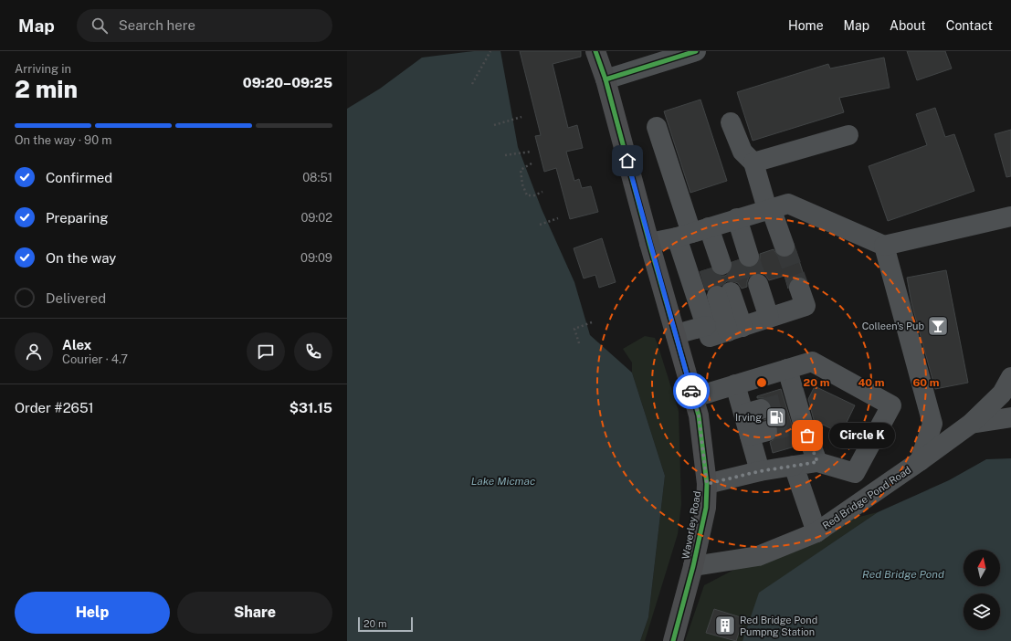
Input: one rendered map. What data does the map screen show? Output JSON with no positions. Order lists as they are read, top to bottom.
{
  "streets": {
    "main road": ["Waverley Road"],
    "street": ["Red Bridge Pond Road"]
  },
  "crossings": [
    ["Red Bridge Pond Road", "Waverley Road"]
  ],
  "water": ["Lake Micmac", "Red Bridge Pond"],
  "places": {
    "bar": ["Colleen's Pub"],
    "fuel station": ["Irving"],
    "other": ["Circle K"],
    "building": ["Red Bridge Pond Pumpng Station"]
  },
  "scale_bar": "20 m",
  "north": "top",
  "page": {
    "header": "Map",
    "search": "Search here",
    "nav": [
      "Home",
      "Map",
      "About",
      "Contact"
    ],
    "heading": ["2 min", "Arriving in", "09:20–09:25"],
    "panel": [
      "Alex",
      "Courier · 4.7",
      "Order #2651",
      "$31.15"
    ],
    "bar": "On the way · 90 m",
    "list": [
      ["Confirmed", "08:51"],
      ["Preparing", "09:02"],
      ["On the way", "09:09"],
      "Delivered"
    ],
    "bubble": "Circle K",
    "buttons": ["Help", "Share"],
    "scale": "20 m"
  },
  "rings": ["20 m", "40 m", "60 m"]
}
